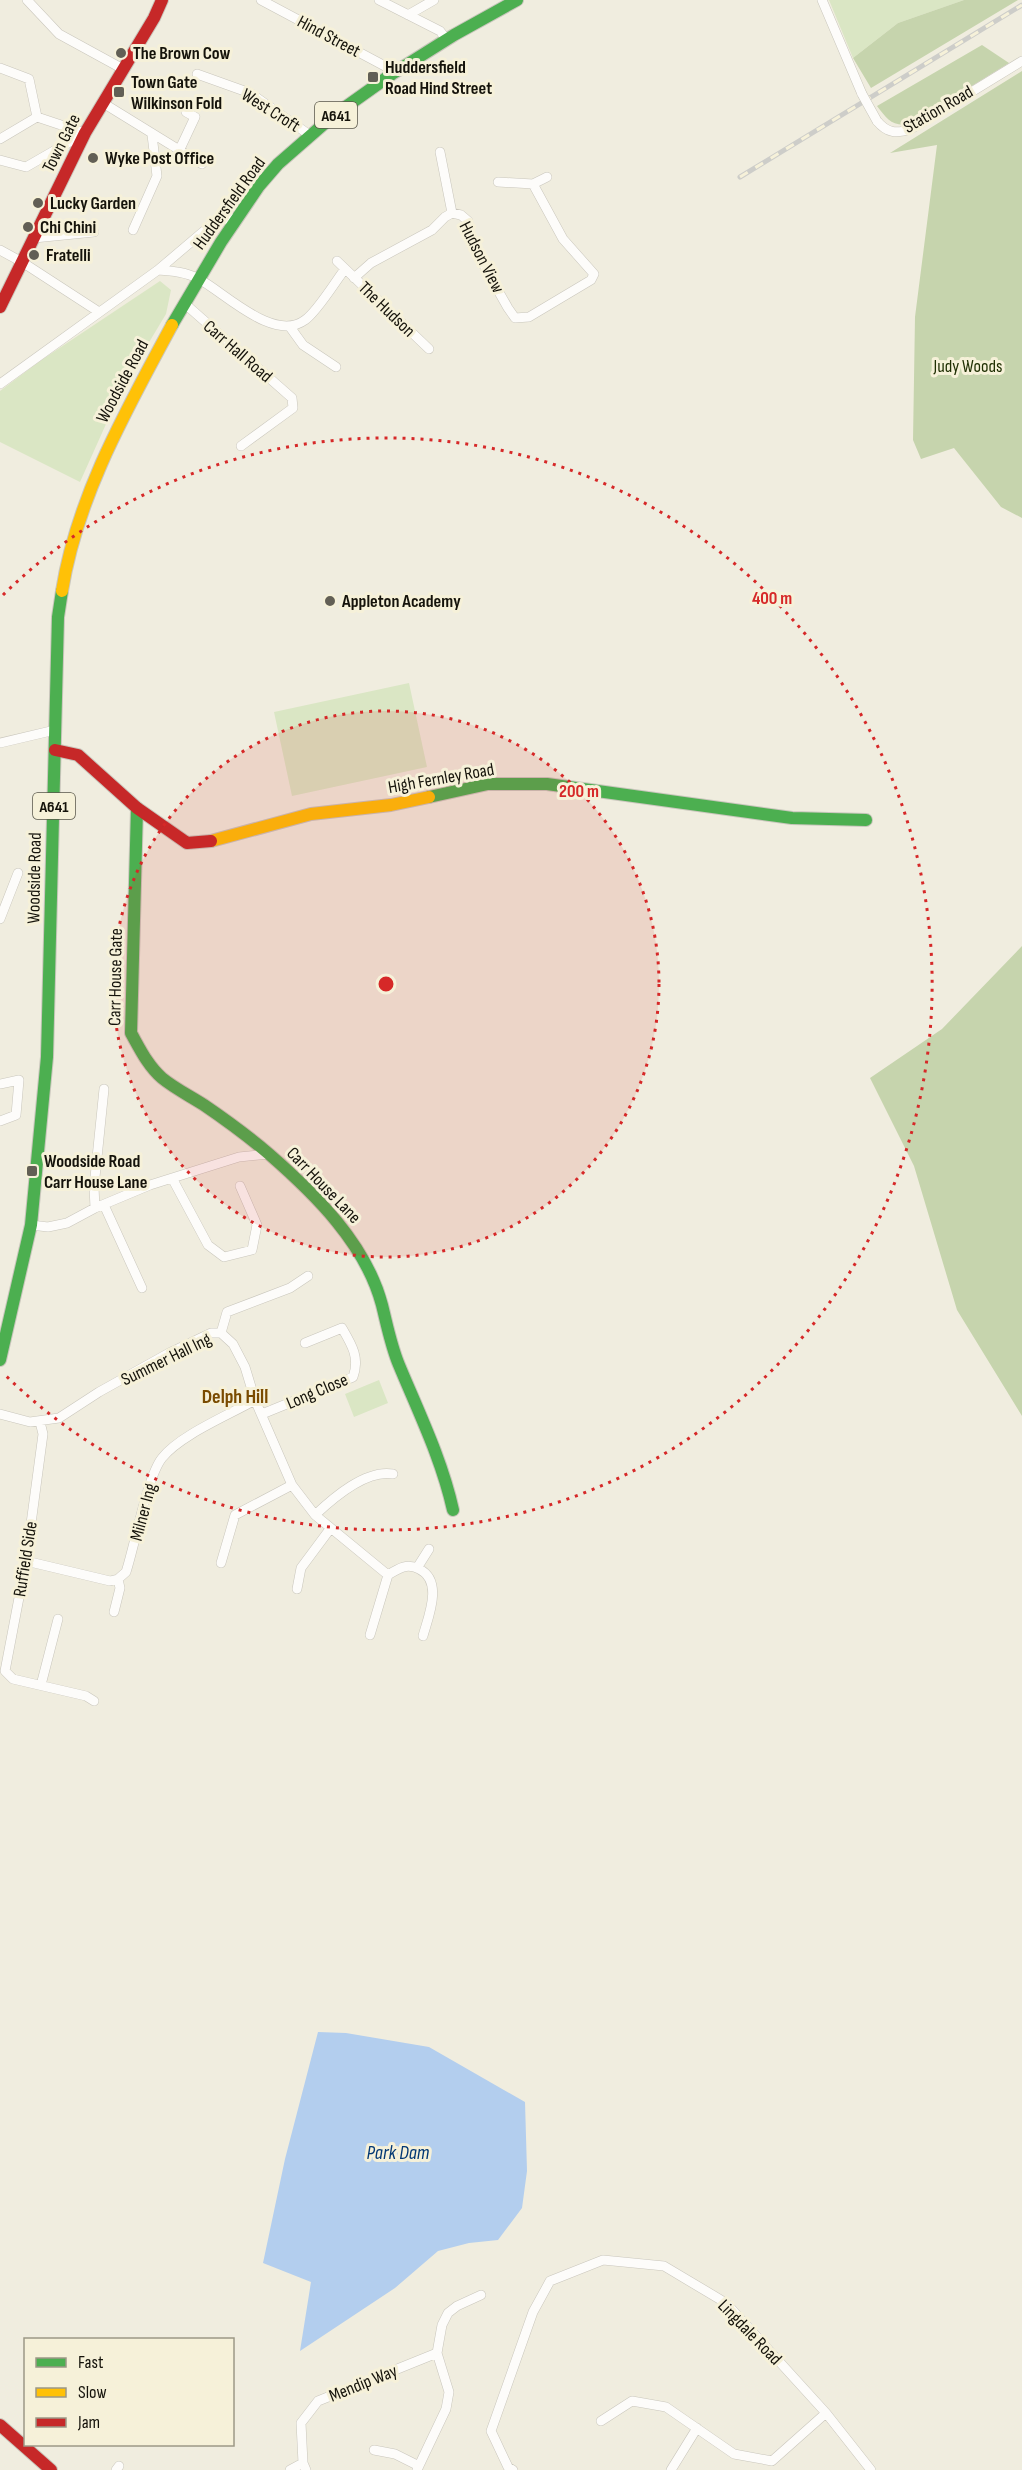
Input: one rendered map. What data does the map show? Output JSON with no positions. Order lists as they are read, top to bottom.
{
  "streets": {
    "main road": [
      "A641",
      "Town Gate",
      "Huddersfield Road",
      "Woodside Road",
      "High Fernley Road",
      "Carr House Gate",
      "Carr House Lane"
    ],
    "street": [
      "Hind Street",
      "Station Road",
      "West Croft",
      "Hudson View",
      "The Hudson",
      "Carr Hall Road",
      "Summer Hall Ing",
      "Long Close",
      "Milner Ing",
      "Ruffield Side",
      "Lingdale Road",
      "Mendip Way"
    ]
  },
  "crossings": [
    ["Hind Street", "Huddersfield Road"],
    ["West Croft", "Huddersfield Road"],
    ["Huddersfield Road", "Woodside Road"],
    ["Hudson View", "The Hudson"],
    ["Carr Hall Road", "Woodside Road"],
    ["Woodside Road", "High Fernley Road"],
    ["Woodside Road", "Carr House Lane"],
    ["High Fernley Road", "Carr House Gate"],
    ["Carr House Gate", "Carr House Lane"],
    ["Summer Hall Ing", "Long Close"],
    ["Summer Hall Ing", "Milner Ing"],
    ["Summer Hall Ing", "Ruffield Side"]
  ],
  "districts": ["Delph Hill"],
  "water": ["Park Dam"],
  "parks": ["Judy Woods"],
  "places": {
    "other": [
      "The Brown Cow",
      "Wyke Post Office",
      "Lucky Garden",
      "Chi Chini",
      "Fratelli",
      "Appleton Academy"
    ],
    "transit": ["Huddersfield Road Hind Street", "Town Gate Wilkinson Fold", "Woodside Road Carr House Lane"]
  },
  "legend": ["Fast", "Slow", "Jam"],
  "rings": ["400 m", "200 m"]
}
